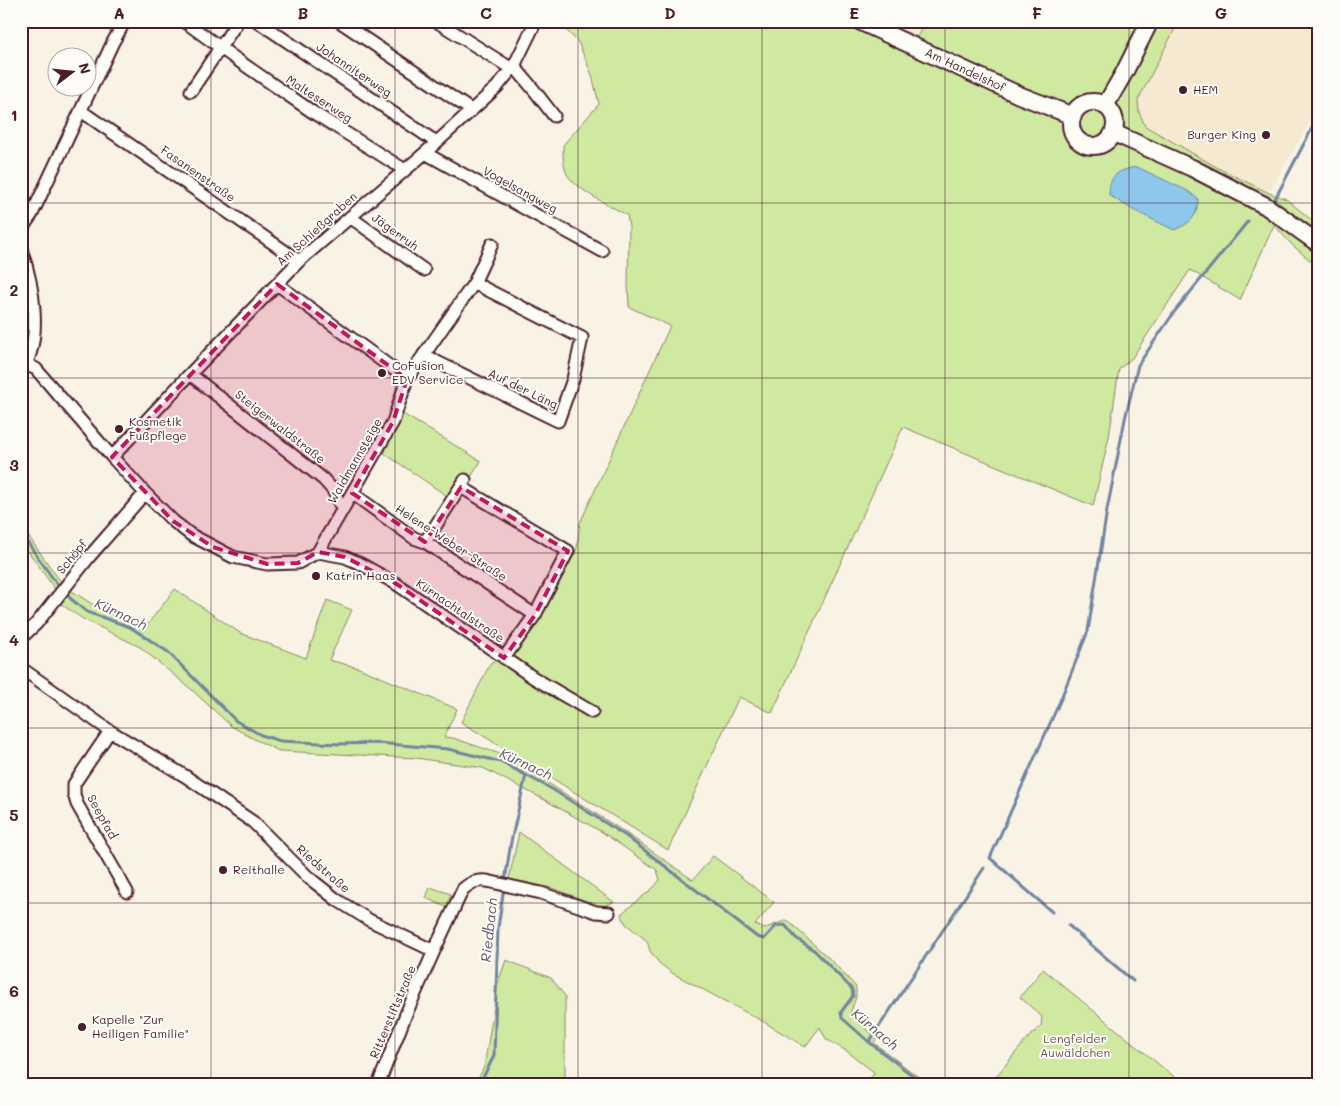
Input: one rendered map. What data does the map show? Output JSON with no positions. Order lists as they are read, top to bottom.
{
  "streets": {
    "street": [
      "Johanniterweg",
      "Am Handelshof",
      "Malteserweg",
      "Fasanenstraße",
      "Vogelsangweg",
      "Am Schießgraben",
      "Jägerruh",
      "Auf der Läng",
      "Steigerwaldstraße",
      "Waidmannsteige",
      "Helene-Weber-Straße",
      "Schöpf",
      "Kürnachtalstraße",
      "Seepfad",
      "Riedstraße",
      "Ritterstiftstraße"
    ]
  },
  "crossings": [
    ["Johanniterweg", "Am Schießgraben"],
    ["Malteserweg", "Am Schießgraben"],
    ["Fasanenstraße", "Am Schießgraben"],
    ["Vogelsangweg", "Am Schießgraben"],
    ["Am Schießgraben", "Jägerruh"],
    ["Am Schießgraben", "Steigerwaldstraße"],
    ["Auf der Läng", "Waidmannsteige"],
    ["Steigerwaldstraße", "Waidmannsteige"],
    ["Waidmannsteige", "Helene-Weber-Straße"],
    ["Waidmannsteige", "Kürnachtalstraße"],
    ["Seepfad", "Riedstraße"],
    ["Riedstraße", "Ritterstiftstraße"]
  ],
  "water": ["Kürnach", "Riedbach"],
  "parks": ["Lengfelder Auwäldchen"],
  "places": [
    "HEM",
    "Burger King",
    "CoFusion EDV Service",
    "Kosmetik Fußpflege",
    "Katrin Haas",
    "Reithalle",
    "Kapelle \"Zur Heiligen Familie\""
  ],
  "north": "right",
  "grid": {
    "columns": [
      "A",
      "B",
      "C",
      "D",
      "E",
      "F",
      "G"
    ],
    "rows": [
      "1",
      "2",
      "3",
      "4",
      "5",
      "6"
    ]
  }
}
